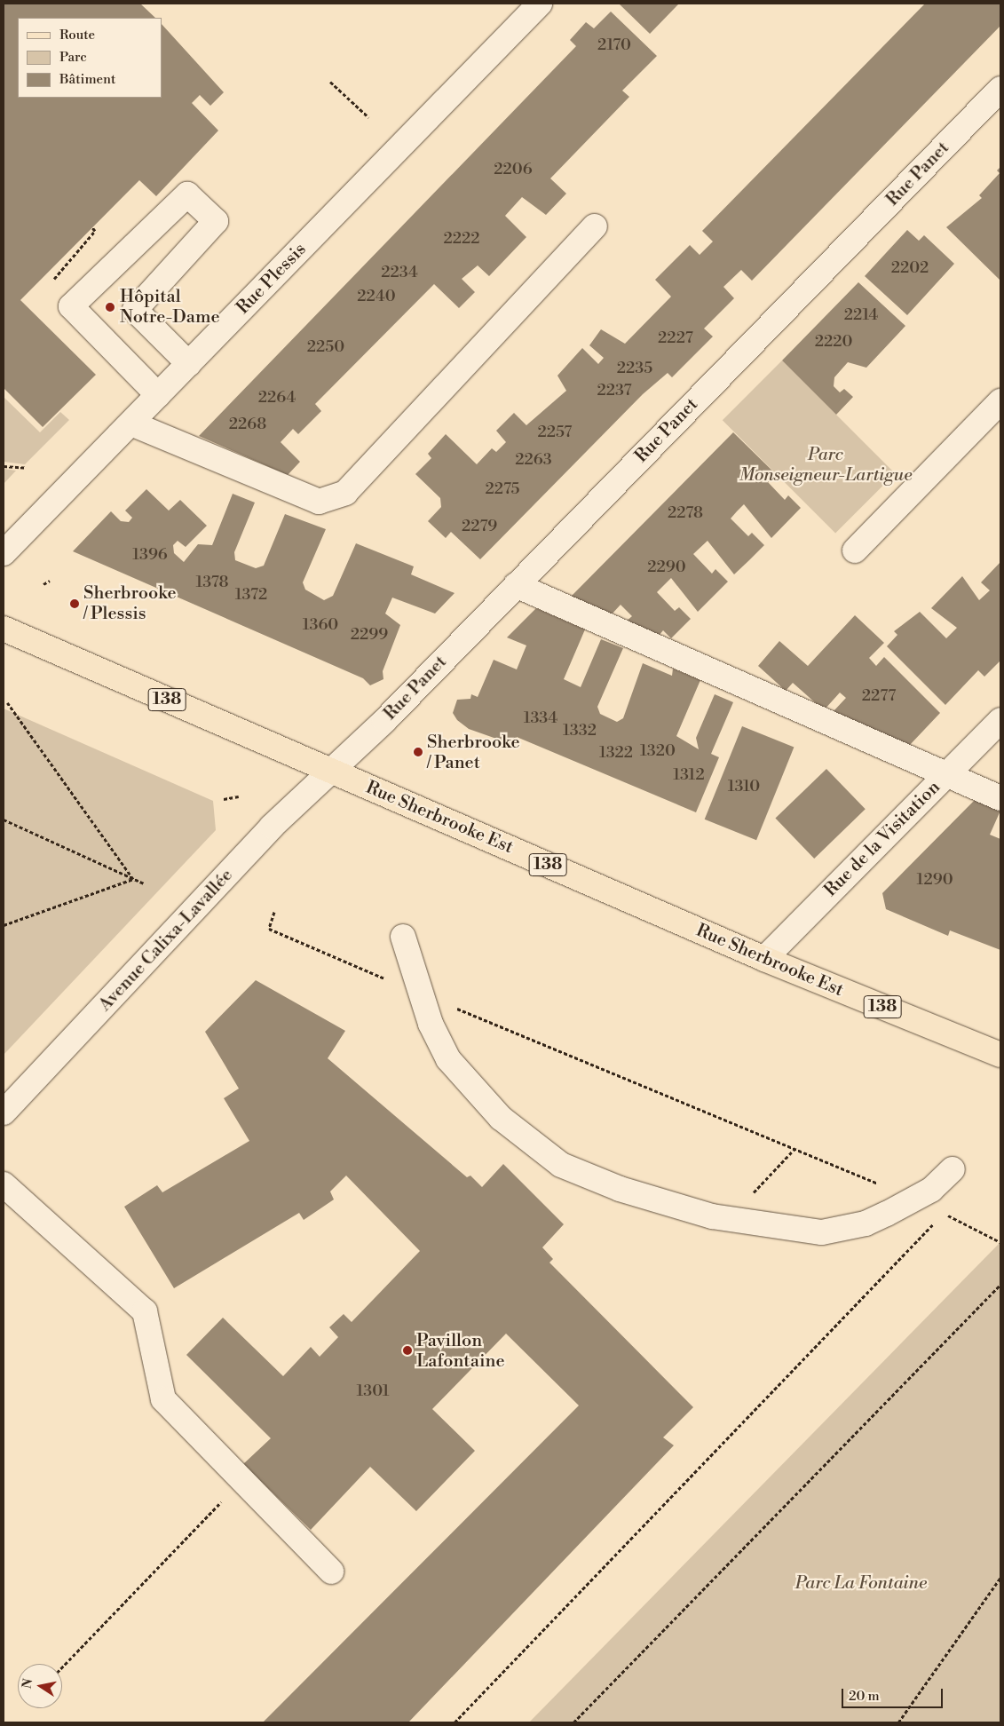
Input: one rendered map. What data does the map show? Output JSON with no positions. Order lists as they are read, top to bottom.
{
  "streets": {
    "main road": ["138", "Rue Sherbrooke Est"],
    "street": [
      "Rue Panet",
      "Rue Plessis",
      "Rue de la Visitation",
      "Avenue Calixa-Lavallée"
    ]
  },
  "crossings": [
    ["Rue Panet", "Rue Sherbrooke Est"],
    ["Rue Panet", "Avenue Calixa-Lavallée"],
    ["Rue Sherbrooke Est", "Rue de la Visitation"],
    ["Rue Sherbrooke Est", "Avenue Calixa-Lavallée"]
  ],
  "parks": ["Parc Monseigneur-Lartigue", "Parc La Fontaine"],
  "places": [
    "Hôpital Notre-Dame",
    "Sherbrooke / Plessis",
    "Sherbrooke / Panet",
    "Pavillon Lafontaine"
  ],
  "house_numbers": [
    "2170",
    "2206",
    "2222",
    "2202",
    "2234",
    "2240",
    "2214",
    "2227",
    "2220",
    "2250",
    "2235",
    "2237",
    "2264",
    "2268",
    "2257",
    "2263",
    "2275",
    "2278",
    "2279",
    "1396",
    "2290",
    "1378",
    "1372",
    "1360",
    "2299",
    "2277",
    "1334",
    "1332",
    "1320",
    "1322",
    "1312",
    "1310",
    "1290",
    "1301"
  ],
  "legend": ["Route", "Parc", "Bâtiment"],
  "scale_bar": "20 m",
  "north": "left"
}
